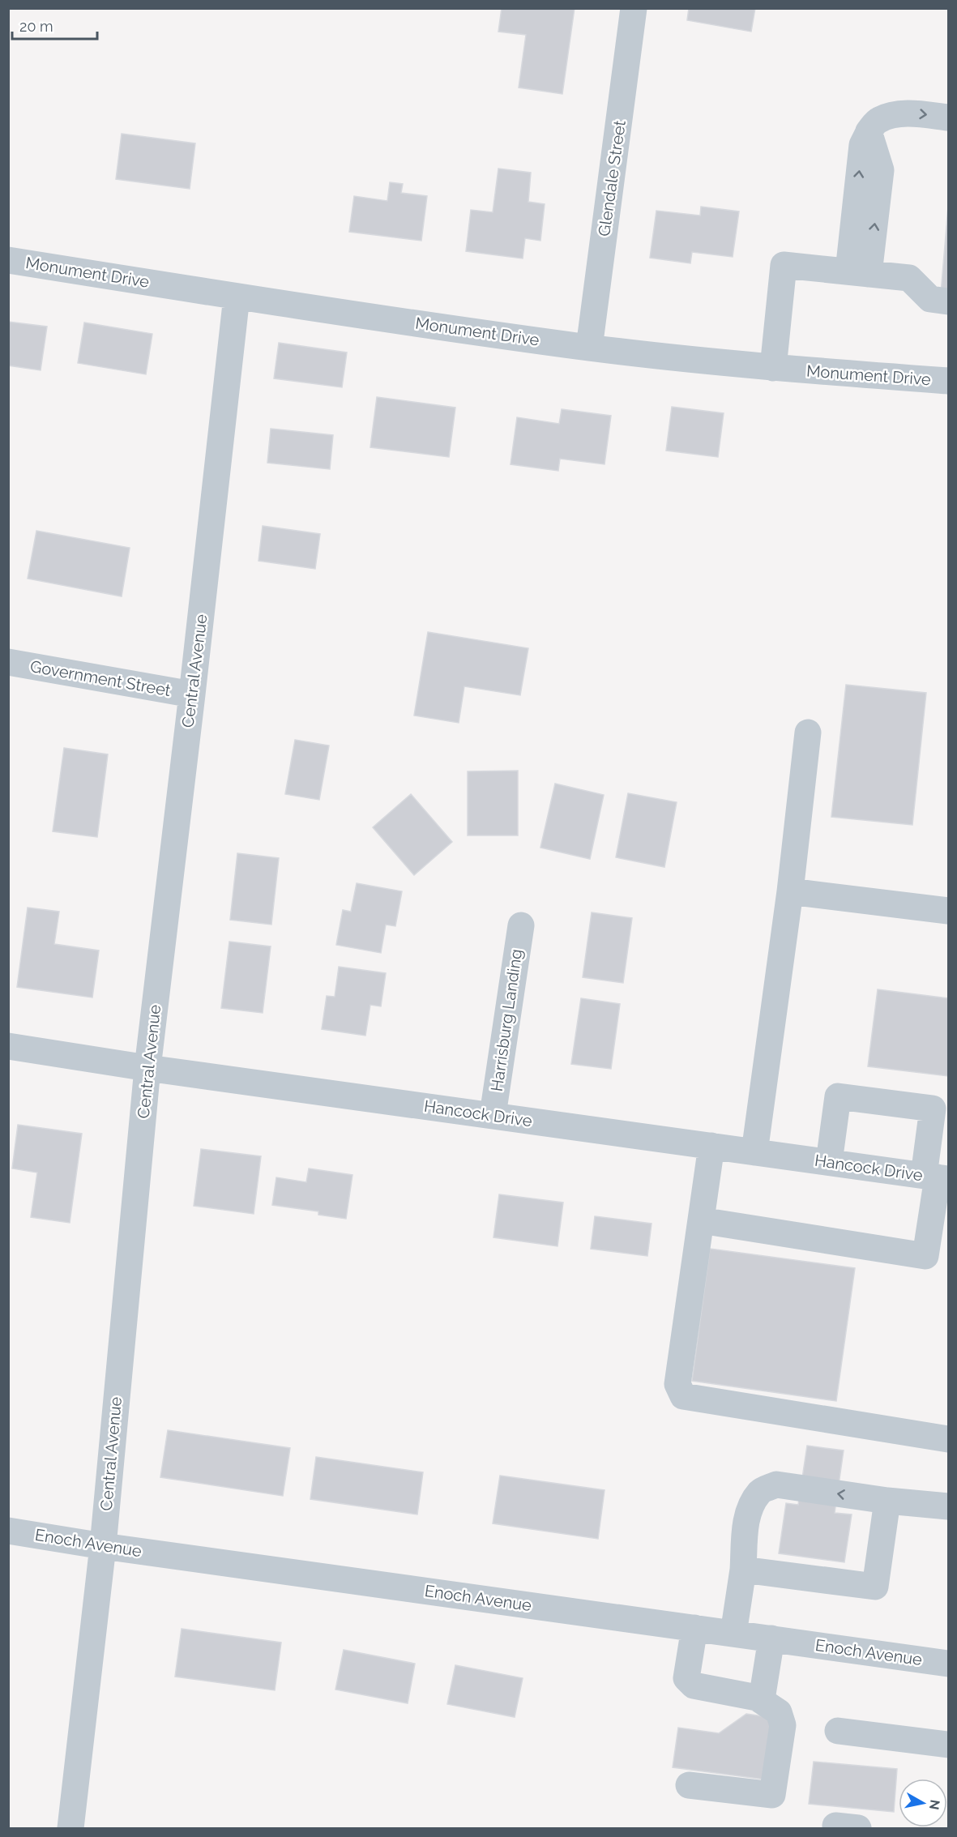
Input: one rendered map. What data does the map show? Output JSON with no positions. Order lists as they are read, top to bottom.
{
  "streets": {
    "street": [
      "Glendale Street",
      "Monument Drive",
      "Central Avenue",
      "Government Street",
      "Harrisburg Landing",
      "Hancock Drive",
      "Enoch Avenue"
    ]
  },
  "crossings": [
    ["Glendale Street", "Monument Drive"],
    ["Monument Drive", "Central Avenue"],
    ["Central Avenue", "Government Street"],
    ["Central Avenue", "Hancock Drive"],
    ["Central Avenue", "Enoch Avenue"],
    ["Harrisburg Landing", "Hancock Drive"]
  ],
  "scale_bar": "20 m",
  "north": "right"
}
